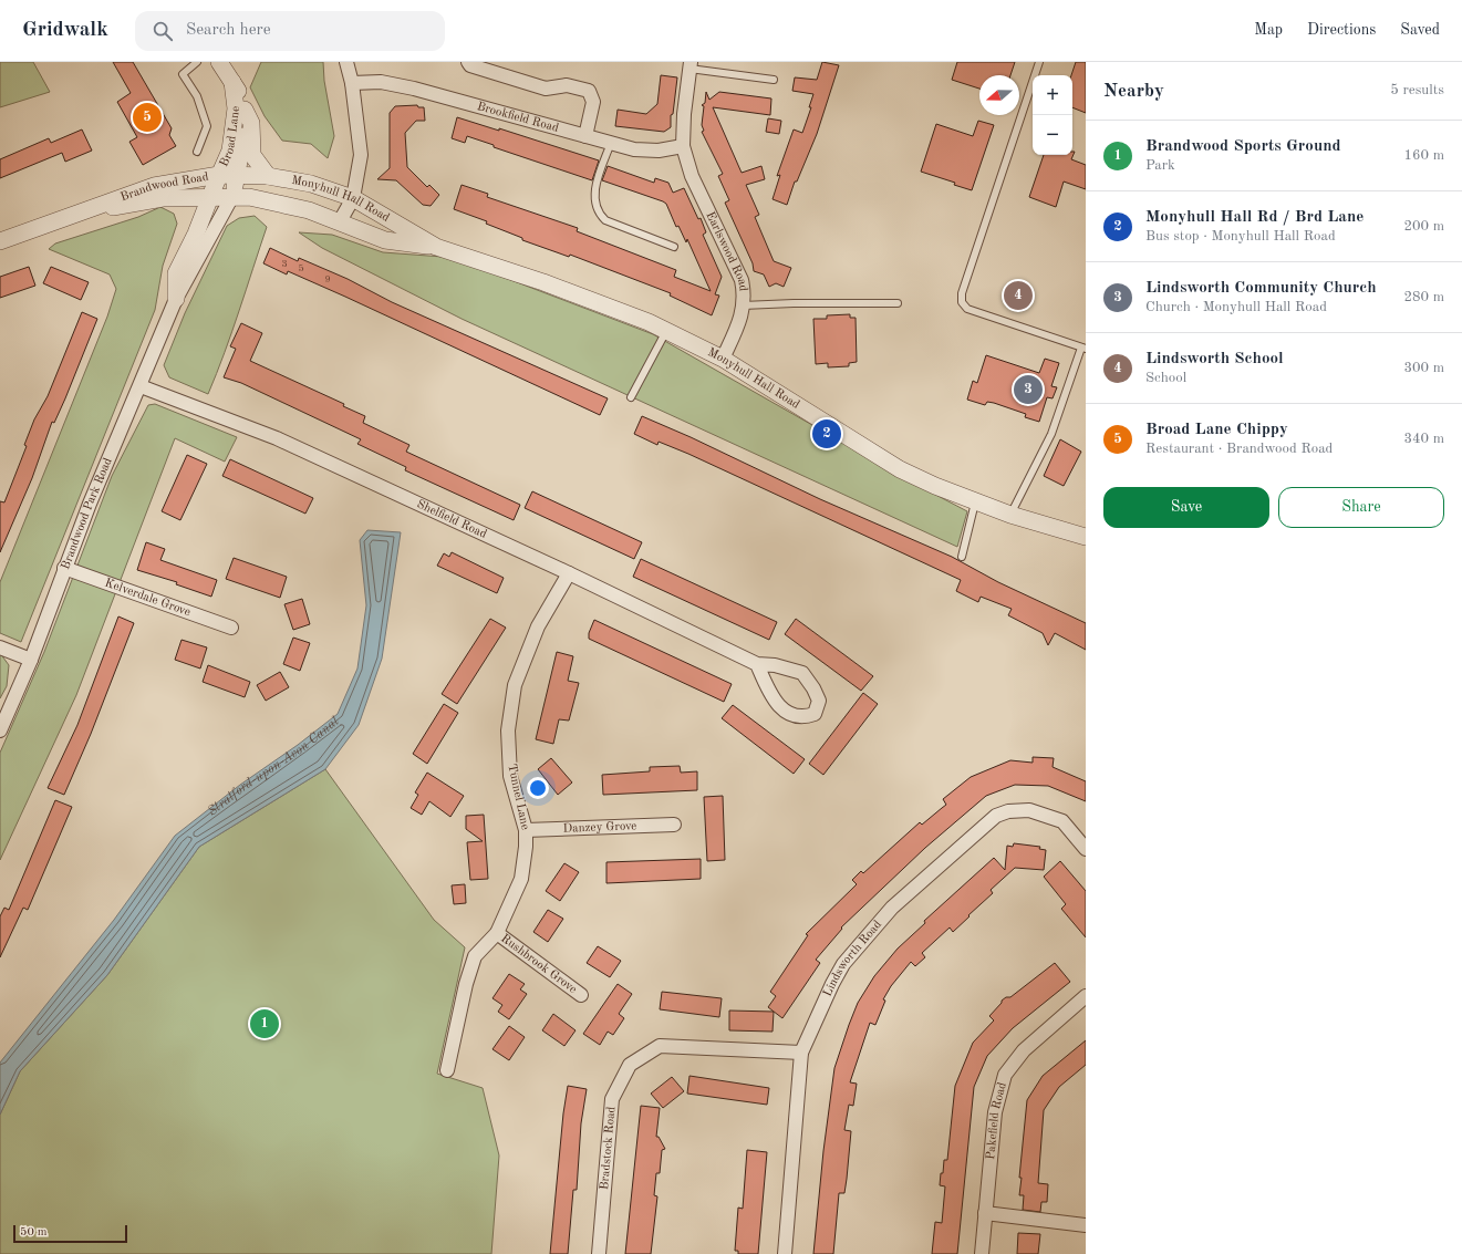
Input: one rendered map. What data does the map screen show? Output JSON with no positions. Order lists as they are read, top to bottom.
{
  "streets": {
    "street": [
      "Brookfield Road",
      "Broad Lane",
      "Brandwood Road",
      "Monyhull Hall Road",
      "Earlswood Road",
      "Brandwood Park Road",
      "Shelfield Road",
      "Kelverdale Grove",
      "Tunnel Lane",
      "Danzey Grove",
      "Lindsworth Road",
      "Rushbrook Grove",
      "Pakefield Road",
      "Bradstock Road"
    ]
  },
  "crossings": [
    ["Brookfield Road", "Earlswood Road"],
    ["Broad Lane", "Brandwood Road"],
    ["Broad Lane", "Monyhull Hall Road"],
    ["Broad Lane", "Brandwood Park Road"],
    ["Brandwood Road", "Monyhull Hall Road"],
    ["Brandwood Road", "Brandwood Park Road"],
    ["Monyhull Hall Road", "Earlswood Road"],
    ["Monyhull Hall Road", "Brandwood Park Road"],
    ["Brandwood Park Road", "Shelfield Road"],
    ["Brandwood Park Road", "Kelverdale Grove"],
    ["Shelfield Road", "Tunnel Lane"],
    ["Tunnel Lane", "Danzey Grove"],
    ["Tunnel Lane", "Rushbrook Grove"],
    ["Lindsworth Road", "Bradstock Road"]
  ],
  "water": ["Stratford-upon-Avon Canal"],
  "house_numbers": ["3", "5", "9"],
  "scale_bar": "50 m",
  "north": "left",
  "page": {
    "header": "Gridwalk",
    "search": "Search here",
    "nav": ["Map", "Directions", "Saved"],
    "heading": ["Nearby", "5 results"],
    "map_buttons": ["+", "−"],
    "pins": [
      "5",
      "4",
      "3",
      "2",
      "1"
    ],
    "list": [
      {
        "mark": "1",
        "name": "Brandwood Sports Ground",
        "note": "Park",
        "value": "160 m"
      },
      {
        "mark": "2",
        "name": "Monyhull Hall Rd / Brd Lane",
        "note": "Bus stop · Monyhull Hall Road",
        "value": "200 m"
      },
      {
        "mark": "3",
        "name": "Lindsworth Community Church",
        "note": "Church · Monyhull Hall Road",
        "value": "280 m"
      },
      {
        "mark": "4",
        "name": "Lindsworth School",
        "note": "School",
        "value": "300 m"
      },
      {
        "mark": "5",
        "name": "Broad Lane Chippy",
        "note": "Restaurant · Brandwood Road",
        "value": "340 m"
      }
    ],
    "buttons": ["Save", "Share"],
    "scale": "50 m"
  }
}
